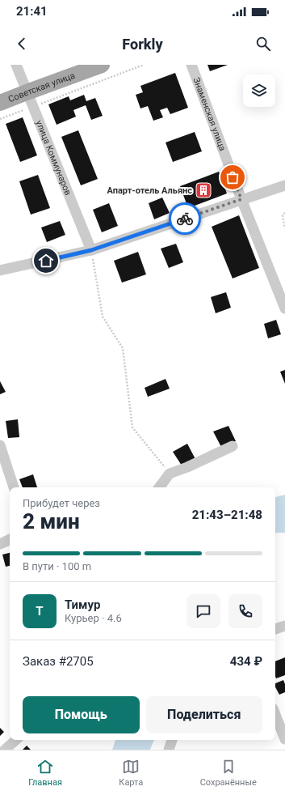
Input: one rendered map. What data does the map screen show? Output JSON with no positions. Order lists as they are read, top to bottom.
{
  "streets": {
    "main road": ["Советская улица"],
    "street": ["Знаменская улица", "улица Коммунаров"]
  },
  "crossings": [
    ["Советская улица", "улица Коммунаров"]
  ],
  "places": {
    "building": ["Апарт-отель Альянс"]
  },
  "page": {
    "status": "21:41",
    "header": "Forkly",
    "heading": ["2 мин", "Прибудет через", "21:43–21:48"],
    "panel": [
      "Тимур",
      "Курьер · 4.6",
      "Заказ #2705",
      "434 ₽"
    ],
    "bar": "В пути · 100 m",
    "round": "Т",
    "buttons": ["Помощь", "Поделиться"],
    "tabs": ["Главная", "Карта", "Сохранённые"]
  }
}
